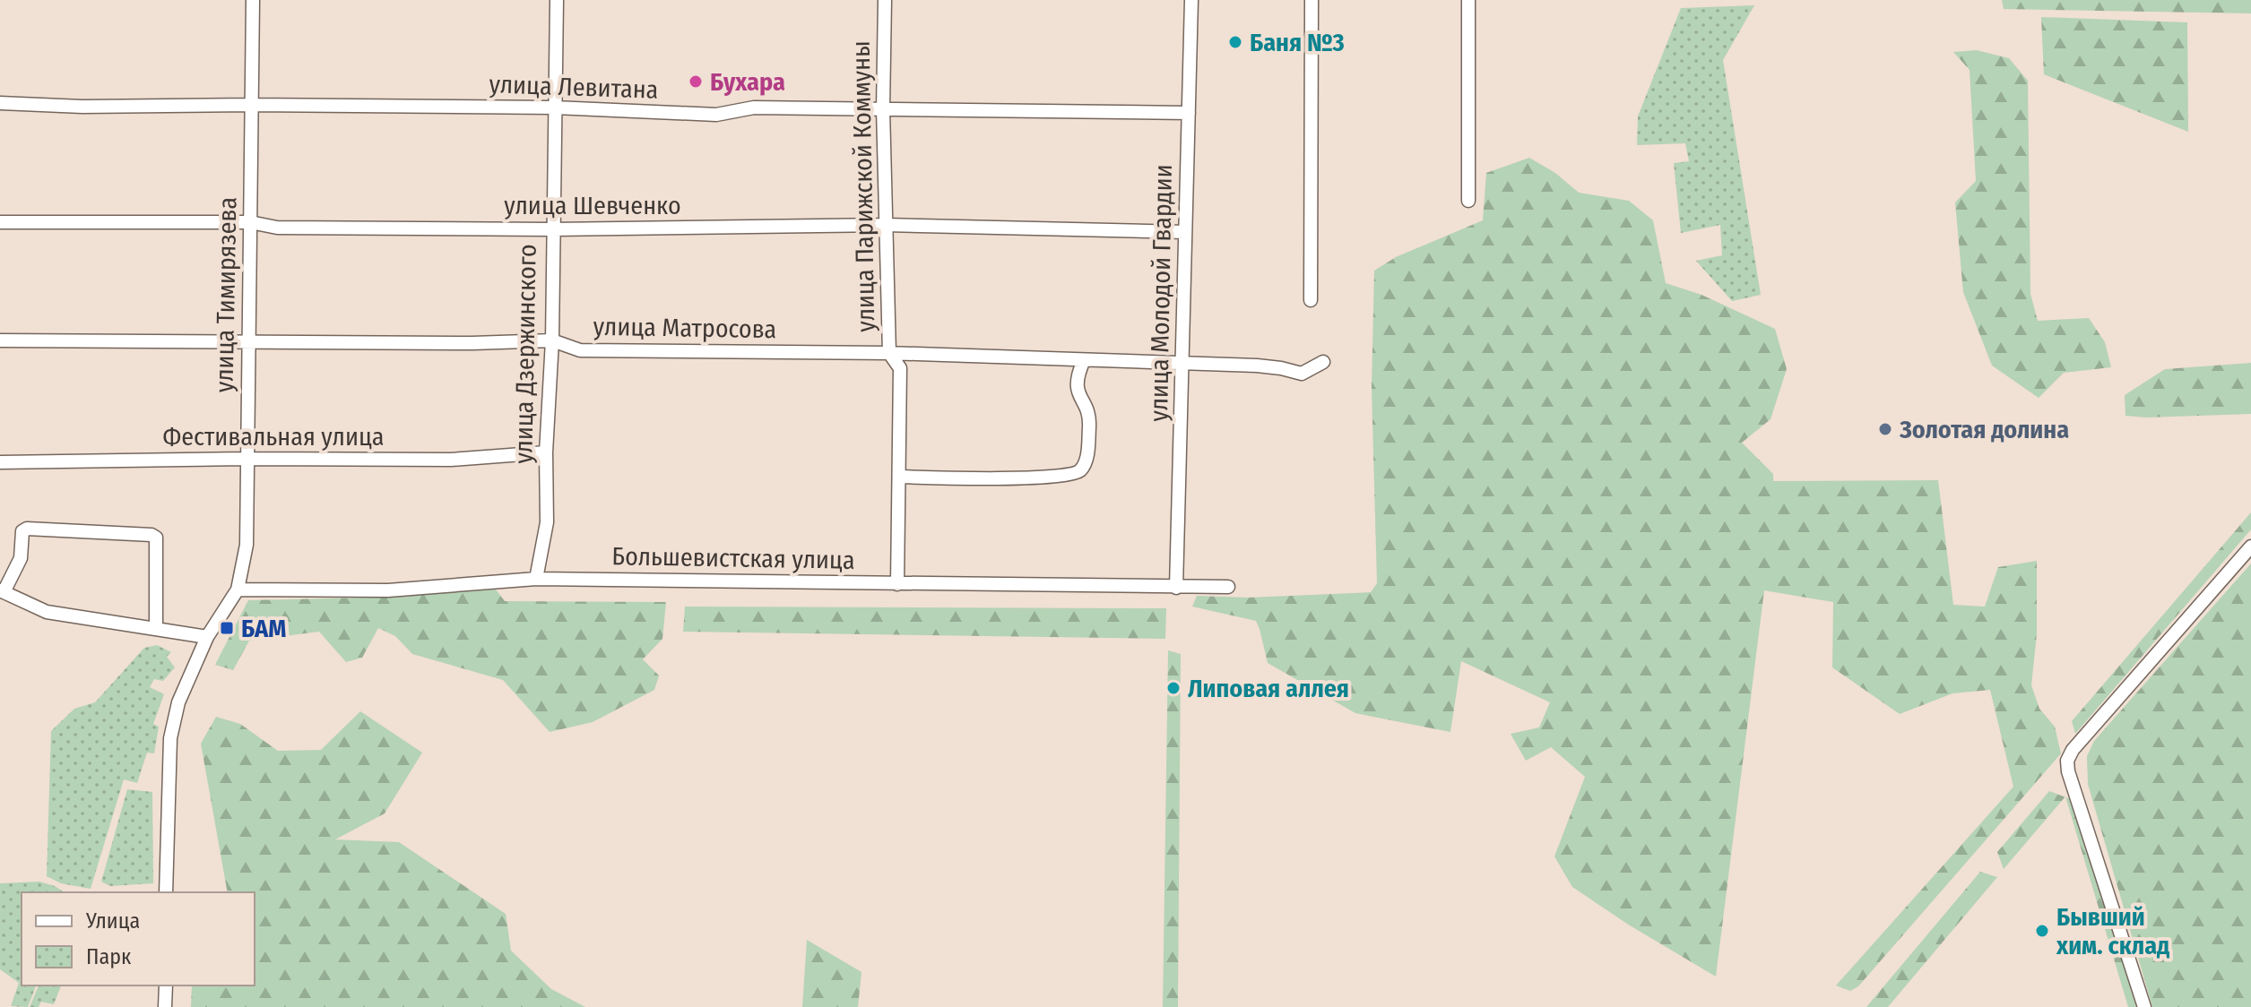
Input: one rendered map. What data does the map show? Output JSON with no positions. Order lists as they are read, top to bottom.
{
  "streets": {
    "street": [
      "улица Левитана",
      "улица Парижской Коммуны",
      "улица Шевченко",
      "улица Молодой Гвардии",
      "улица Тимирязева",
      "улица Матросова",
      "улица Дзержинского",
      "Фестивальная улица",
      "Большевистская улица"
    ]
  },
  "crossings": [
    ["улица Левитана", "улица Парижской Коммуны"],
    ["улица Левитана", "улица Молодой Гвардии"],
    ["улица Левитана", "улица Тимирязева"],
    ["улица Левитана", "улица Дзержинского"],
    ["улица Парижской Коммуны", "улица Шевченко"],
    ["улица Парижской Коммуны", "улица Матросова"],
    ["улица Парижской Коммуны", "Большевистская улица"],
    ["улица Шевченко", "улица Молодой Гвардии"],
    ["улица Шевченко", "улица Тимирязева"],
    ["улица Шевченко", "улица Дзержинского"],
    ["улица Молодой Гвардии", "улица Матросова"],
    ["улица Молодой Гвардии", "Большевистская улица"],
    ["улица Тимирязева", "улица Матросова"],
    ["улица Тимирязева", "Фестивальная улица"],
    ["улица Тимирязева", "Большевистская улица"],
    ["улица Матросова", "улица Дзержинского"],
    ["улица Дзержинского", "Фестивальная улица"],
    ["улица Дзержинского", "Большевистская улица"]
  ],
  "places": {
    "other": [
      "Баня №3",
      "Бухара",
      "Золотая долина",
      "Липовая аллея",
      "Бывший хим. склад"
    ],
    "transit": ["БАМ"]
  },
  "legend": ["Улица", "Парк"]
}
